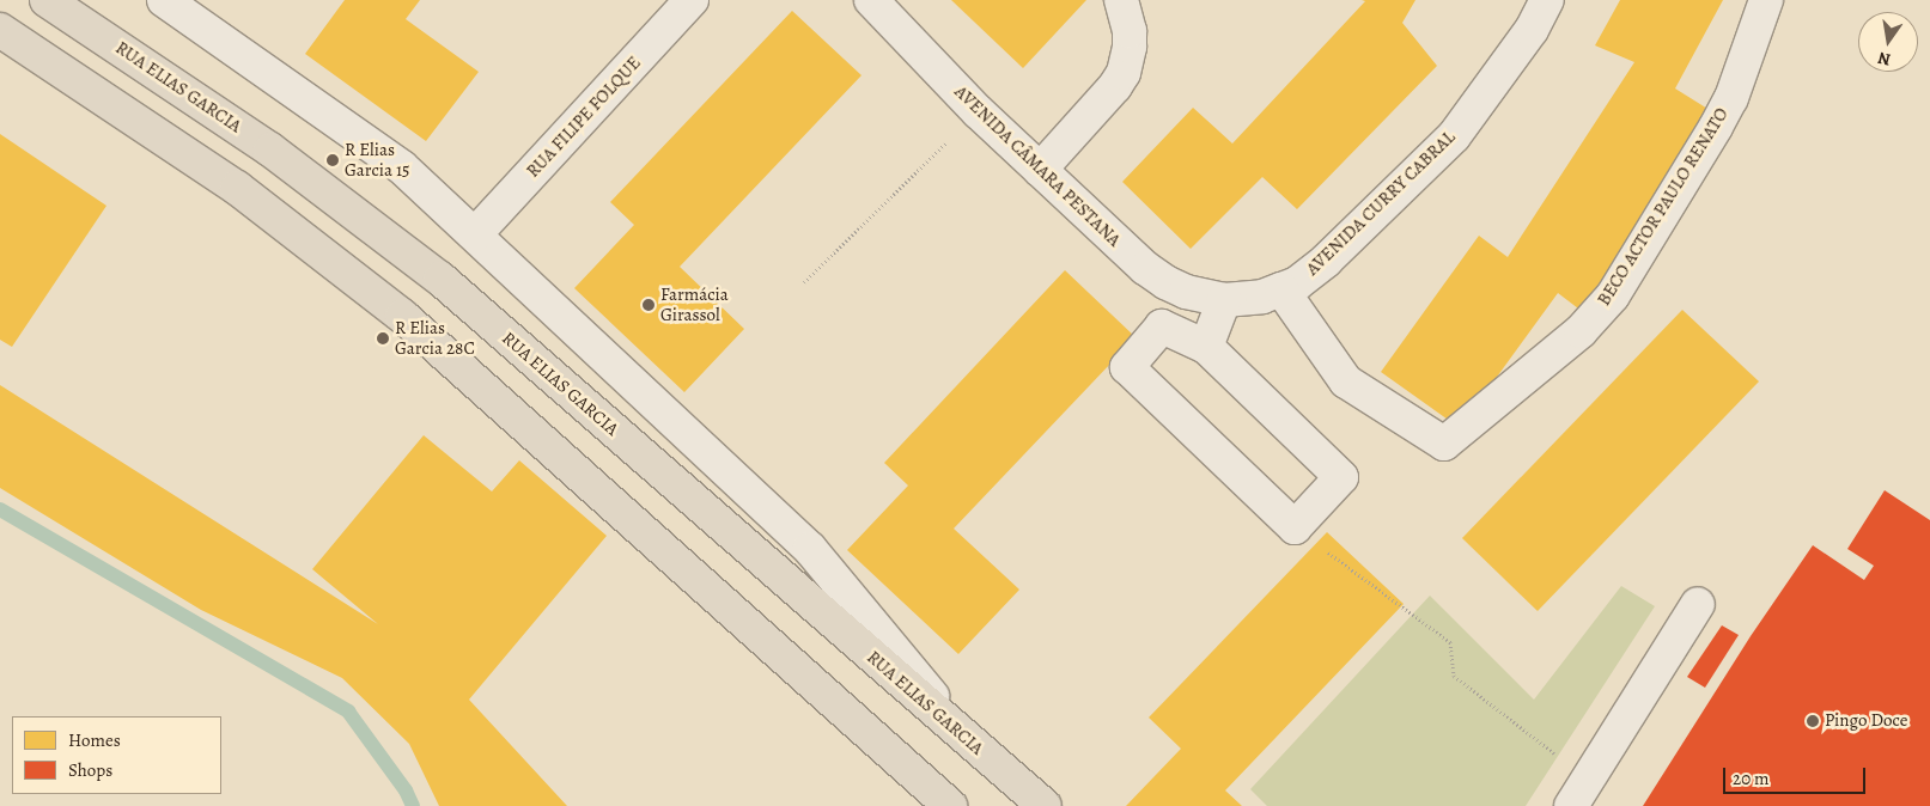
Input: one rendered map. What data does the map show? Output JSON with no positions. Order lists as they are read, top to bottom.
{
  "streets": {
    "main road": ["RUA ELIAS GARCIA"],
    "street": [
      "RUA FILIPE FOLQUE",
      "AVENIDA CÂMARA PESTANA",
      "AVENIDA CURRY CABRAL",
      "BECO ACTOR PAULO RENATO"
    ]
  },
  "crossings": [
    ["AVENIDA CÂMARA PESTANA", "AVENIDA CURRY CABRAL"],
    ["AVENIDA CURRY CABRAL", "BECO ACTOR PAULO RENATO"]
  ],
  "places": [
    "R Elias Garcia 15",
    "Farmácia Girassol",
    "R Elias Garcia 28C",
    "Pingo Doce"
  ],
  "legend": ["Homes", "Shops"],
  "scale_bar": "20 m",
  "north": "bottom"
}
